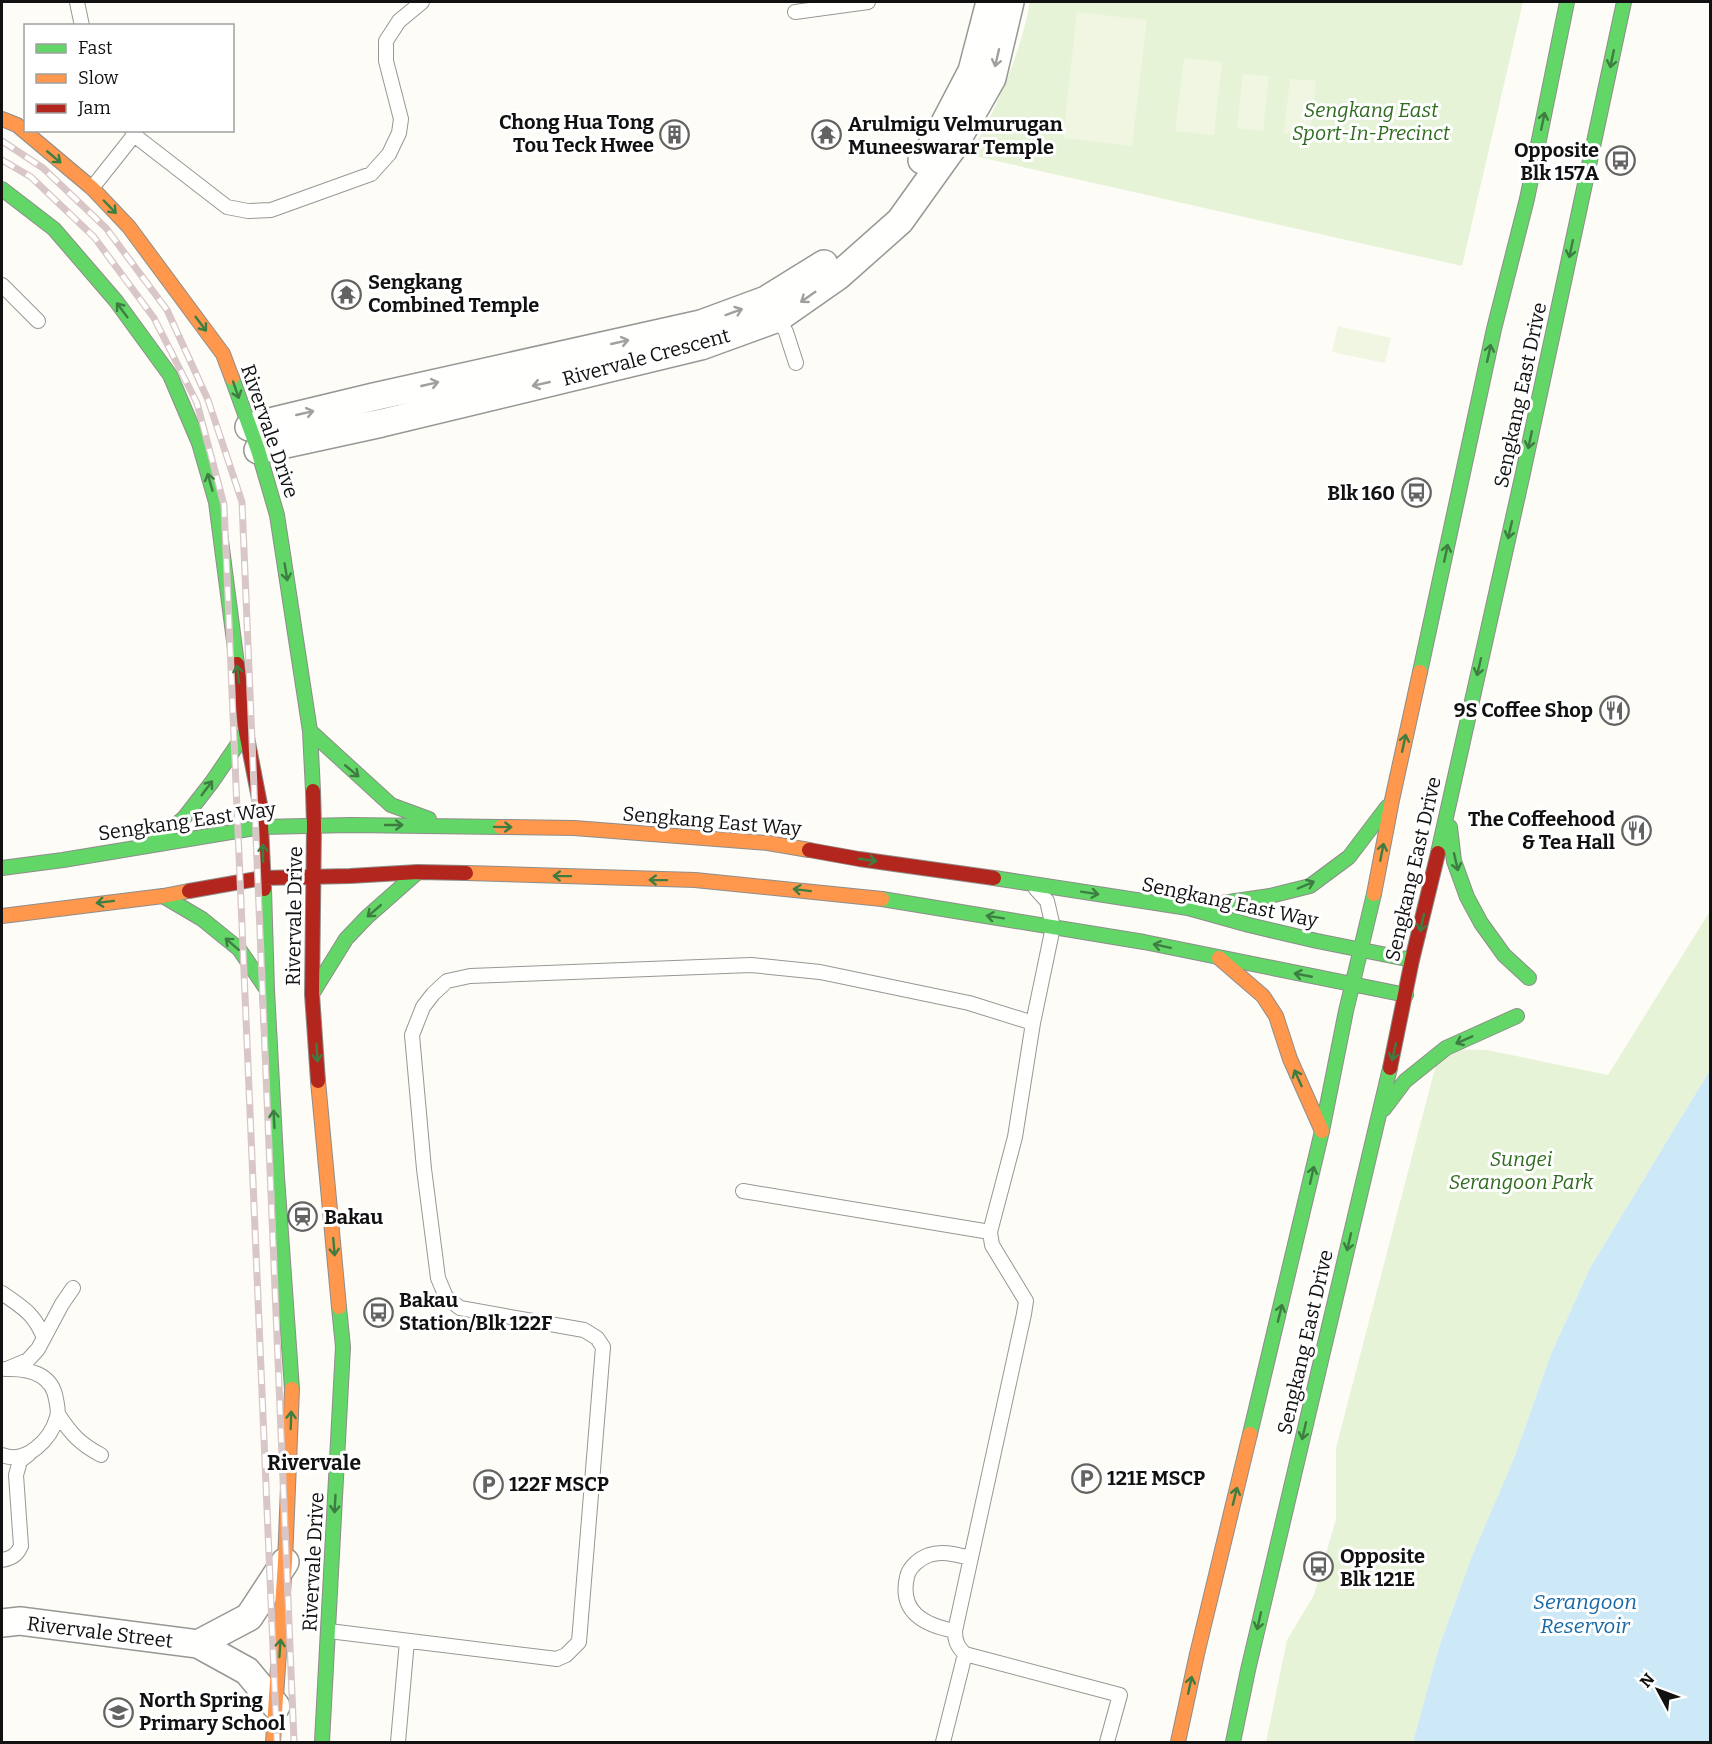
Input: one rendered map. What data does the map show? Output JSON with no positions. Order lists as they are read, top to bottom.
{
  "streets": {
    "main road": ["Sengkang East Drive", "Rivervale Drive", "Sengkang East Way"],
    "street": ["Rivervale Crescent", "Rivervale Street"]
  },
  "crossings": [
    ["Rivervale Crescent", "Rivervale Drive"],
    ["Sengkang East Drive", "Sengkang East Way"],
    ["Rivervale Drive", "Sengkang East Way"],
    ["Rivervale Drive", "Rivervale Street"]
  ],
  "districts": ["Rivervale"],
  "water": ["Serangoon Reservoir"],
  "parks": ["Sengkang East Sport-In-Precinct", "Sungei Serangoon Park"],
  "places": {
    "building": ["Chong Hua Tong Tou Teck Hwee"],
    "temple": ["Arulmigu Velmurugan Muneeswarar Temple", "Sengkang Combined Temple"],
    "bus stop": [
      "Opposite Blk 157A",
      "Blk 160",
      "Bakau Station/Blk 122F",
      "Opposite Blk 121E"
    ],
    "restaurant": ["9S Coffee Shop", "The Coffeehood & Tea Hall"],
    "station": ["Bakau"],
    "parking": ["121E MSCP", "122F MSCP"],
    "school or university": ["North Spring Primary School"]
  },
  "legend": ["Fast", "Slow", "Jam"],
  "north": "top left"
}
